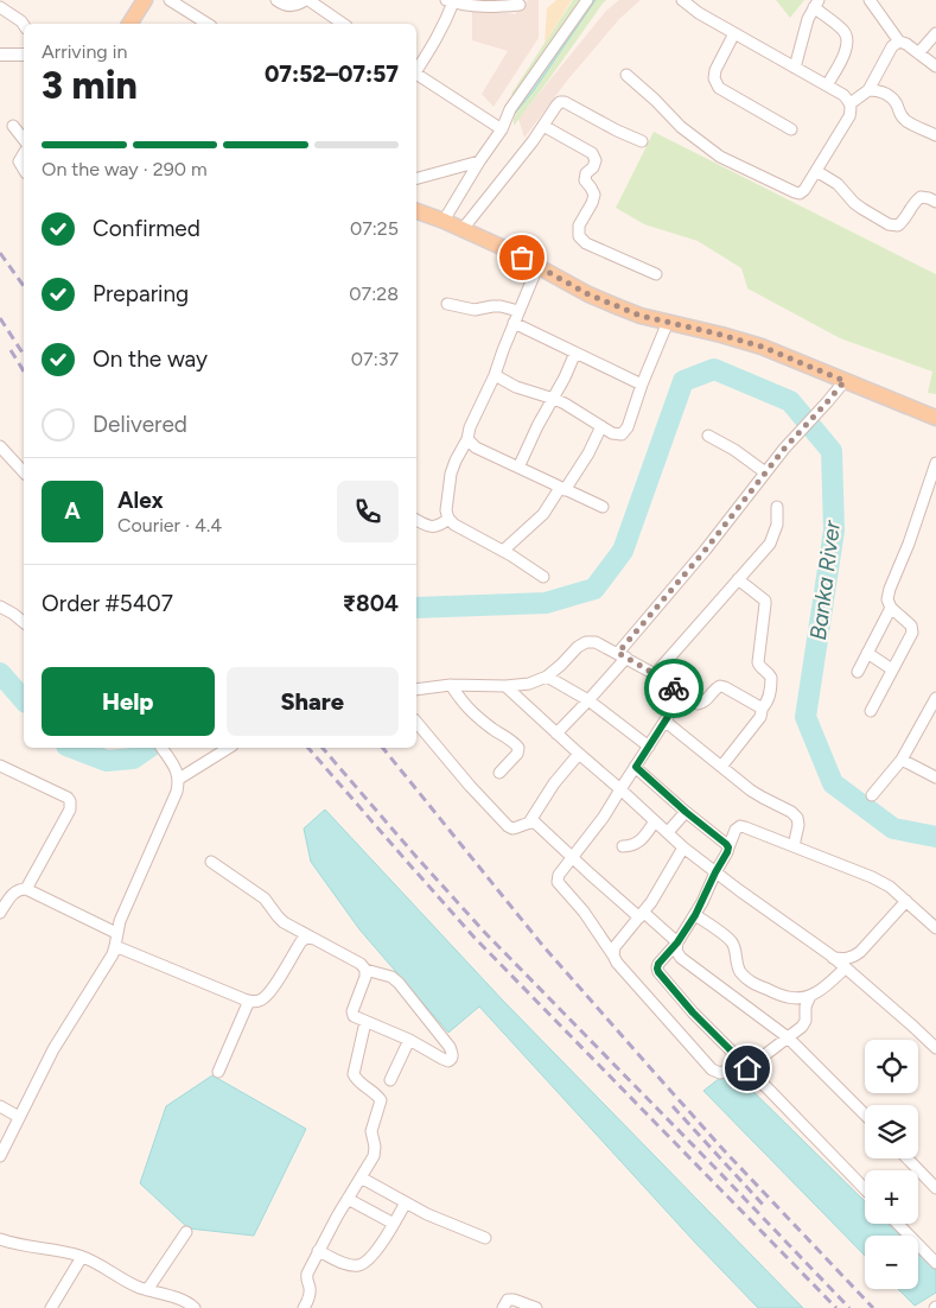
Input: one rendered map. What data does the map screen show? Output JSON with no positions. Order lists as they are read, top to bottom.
{
  "water": ["Banka River"],
  "page": {
    "heading": ["3 min", "Arriving in", "07:52–07:57"],
    "panel": [
      "Alex",
      "Courier · 4.4",
      "Order #5407",
      "₹804"
    ],
    "bar": "On the way · 290 m",
    "list": [
      ["Confirmed", "07:25"],
      ["Preparing", "07:28"],
      ["On the way", "07:37"],
      "Delivered"
    ],
    "round": "A",
    "buttons": ["Help", "Share"],
    "map_buttons": ["+", "−"]
  }
}
